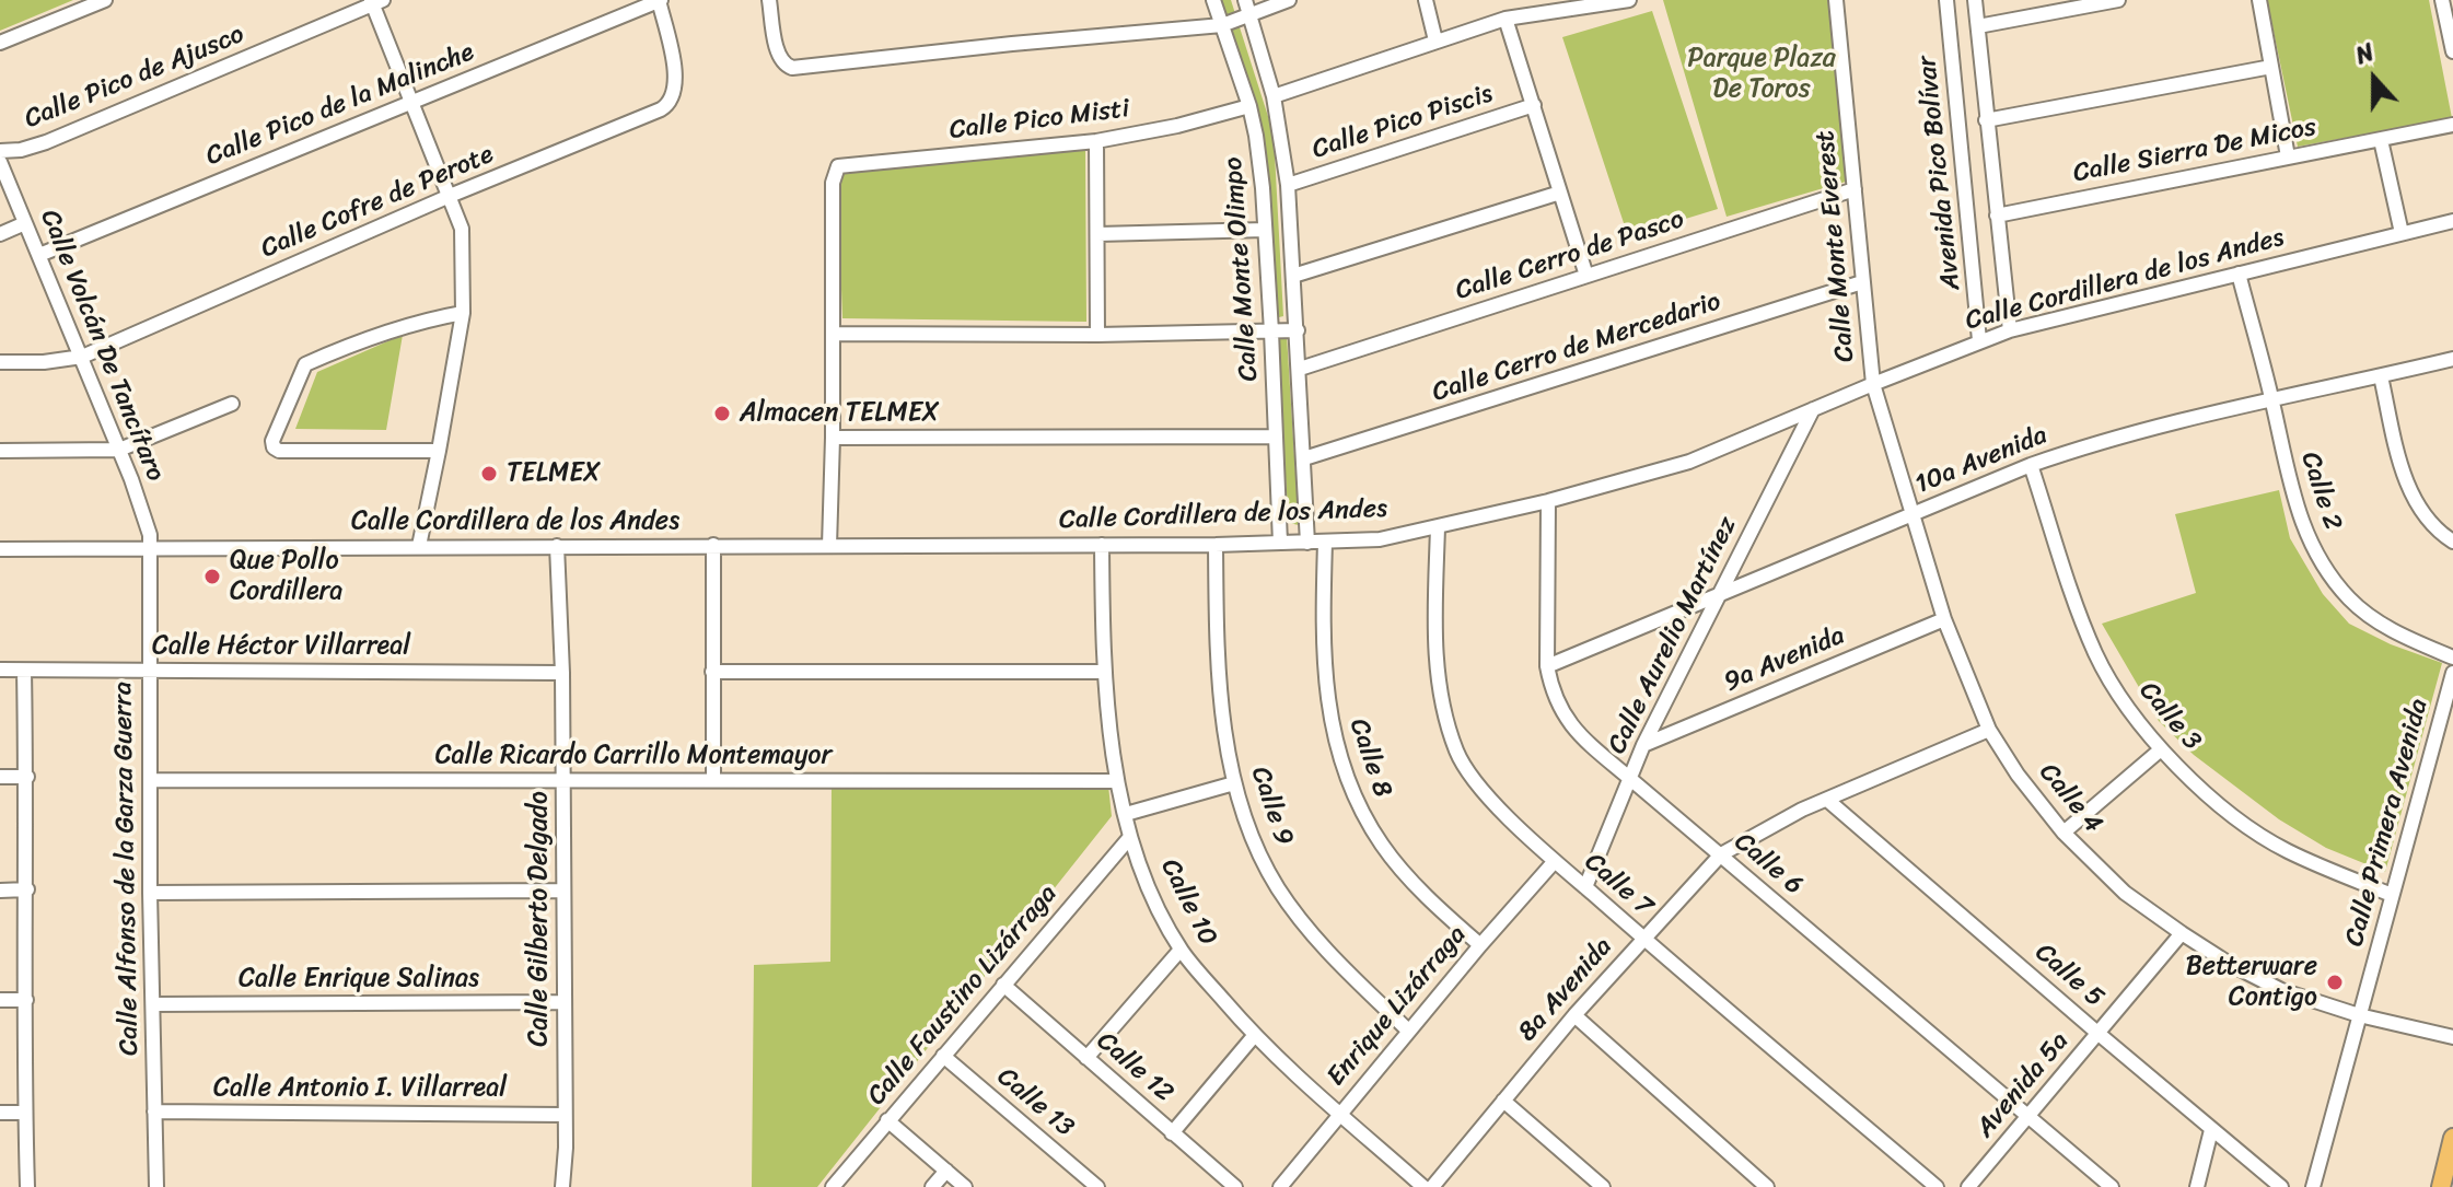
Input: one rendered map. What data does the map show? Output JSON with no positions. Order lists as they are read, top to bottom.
{
  "streets": {
    "street": [
      "Calle Pico de Ajusco",
      "Calle Pico de la Malinche",
      "Calle Pico Misti",
      "Calle Pico Piscis",
      "Calle Sierra De Micos",
      "Avenida Pico Bolívar",
      "Calle Cofre de Perote",
      "Calle Monte Everest",
      "Calle Cerro de Pasco",
      "Calle Monte Olimpo",
      "Calle Cordillera de los Andes",
      "Calle Volcán De Tancítaro",
      "Calle Cerro de Mercedario",
      "10a Avenida",
      "Calle 2",
      "Calle Aurelio Martínez",
      "Calle Héctor Villarreal",
      "9a Avenida",
      "Calle 3",
      "Calle Ricardo Carrillo Montemayor",
      "Calle 8",
      "Calle 4",
      "Calle 9",
      "Calle Primera Avenida",
      "Calle 6",
      "Calle Alfonso de la Garza Guerra",
      "Calle 7",
      "Calle 10",
      "Calle Gilberto Delgado",
      "Calle 5",
      "Calle Enrique Salinas",
      "8a Avenida",
      "Calle Faustino Lizárraga",
      "Enrique Lizárraga",
      "Calle 12",
      "Avenida 5a",
      "Calle Antonio I. Villarreal",
      "Calle 13"
    ]
  },
  "crossings": [
    ["Calle Pico de la Malinche", "Calle Cofre de Perote"],
    ["Calle Pico de la Malinche", "Calle Volcán De Tancítaro"],
    ["Calle Pico Misti", "Calle Monte Olimpo"],
    ["Calle Pico Piscis", "Calle Monte Olimpo"],
    ["Calle Sierra De Micos", "Avenida Pico Bolívar"],
    ["Avenida Pico Bolívar", "Calle Cordillera de los Andes"],
    ["Calle Cofre de Perote", "Calle Volcán De Tancítaro"],
    ["Calle Monte Everest", "Calle Cerro de Pasco"],
    ["Calle Monte Everest", "Calle Cordillera de los Andes"],
    ["Calle Monte Everest", "Calle Cerro de Mercedario"],
    ["Calle Monte Everest", "Calle 4"],
    ["Calle Cerro de Pasco", "Calle Monte Olimpo"],
    ["Calle Monte Olimpo", "Calle Cordillera de los Andes"],
    ["Calle Monte Olimpo", "Calle Cerro de Mercedario"],
    ["Calle Cordillera de los Andes", "Calle Volcán De Tancítaro"],
    ["Calle Cordillera de los Andes", "Calle 2"],
    ["Calle Cordillera de los Andes", "Calle Aurelio Martínez"],
    ["Calle Cordillera de los Andes", "Calle 8"],
    ["Calle Cordillera de los Andes", "Calle 4"],
    ["Calle Cordillera de los Andes", "Calle 9"],
    ["Calle Cordillera de los Andes", "Calle 6"],
    ["Calle Cordillera de los Andes", "Calle Alfonso de la Garza Guerra"],
    ["Calle Cordillera de los Andes", "Calle 7"],
    ["Calle Cordillera de los Andes", "Calle 10"],
    ["Calle Cordillera de los Andes", "Calle Gilberto Delgado"],
    ["Calle Volcán De Tancítaro", "Calle Alfonso de la Garza Guerra"],
    ["10a Avenida", "Calle 2"],
    ["10a Avenida", "Calle Aurelio Martínez"],
    ["10a Avenida", "Calle 3"],
    ["10a Avenida", "Calle 4"],
    ["10a Avenida", "Calle 6"],
    ["Calle Aurelio Martínez", "9a Avenida"],
    ["Calle Aurelio Martínez", "Calle 6"],
    ["Calle Aurelio Martínez", "Calle 7"],
    ["Calle Héctor Villarreal", "Calle Alfonso de la Garza Guerra"],
    ["Calle Héctor Villarreal", "Calle Gilberto Delgado"],
    ["9a Avenida", "Calle 4"],
    ["Calle 3", "Calle Primera Avenida"],
    ["Calle Ricardo Carrillo Montemayor", "Calle Alfonso de la Garza Guerra"],
    ["Calle Ricardo Carrillo Montemayor", "Calle 10"],
    ["Calle Ricardo Carrillo Montemayor", "Calle Gilberto Delgado"],
    ["Calle 8", "Enrique Lizárraga"],
    ["Calle 4", "Calle Primera Avenida"],
    ["Calle 4", "8a Avenida"],
    ["Calle 4", "Avenida 5a"],
    ["Calle 9", "Enrique Lizárraga"],
    ["Calle 6", "8a Avenida"],
    ["Calle 6", "Avenida 5a"],
    ["Calle Alfonso de la Garza Guerra", "Calle Enrique Salinas"],
    ["Calle Alfonso de la Garza Guerra", "Calle Antonio I. Villarreal"],
    ["Calle 7", "8a Avenida"],
    ["Calle 7", "Enrique Lizárraga"],
    ["Calle 10", "Calle Faustino Lizárraga"],
    ["Calle 10", "Enrique Lizárraga"],
    ["Calle Gilberto Delgado", "Calle Enrique Salinas"],
    ["Calle Gilberto Delgado", "Calle Antonio I. Villarreal"],
    ["Calle 5", "8a Avenida"],
    ["Calle 5", "Avenida 5a"],
    ["Calle Faustino Lizárraga", "Calle 12"],
    ["Calle Faustino Lizárraga", "Calle 13"]
  ],
  "parks": ["Parque Plaza De Toros"],
  "places": [
    "Almacen TELMEX",
    "TELMEX",
    "Que Pollo Cordillera",
    "Betterware Contigo"
  ],
  "north": "top"
}
